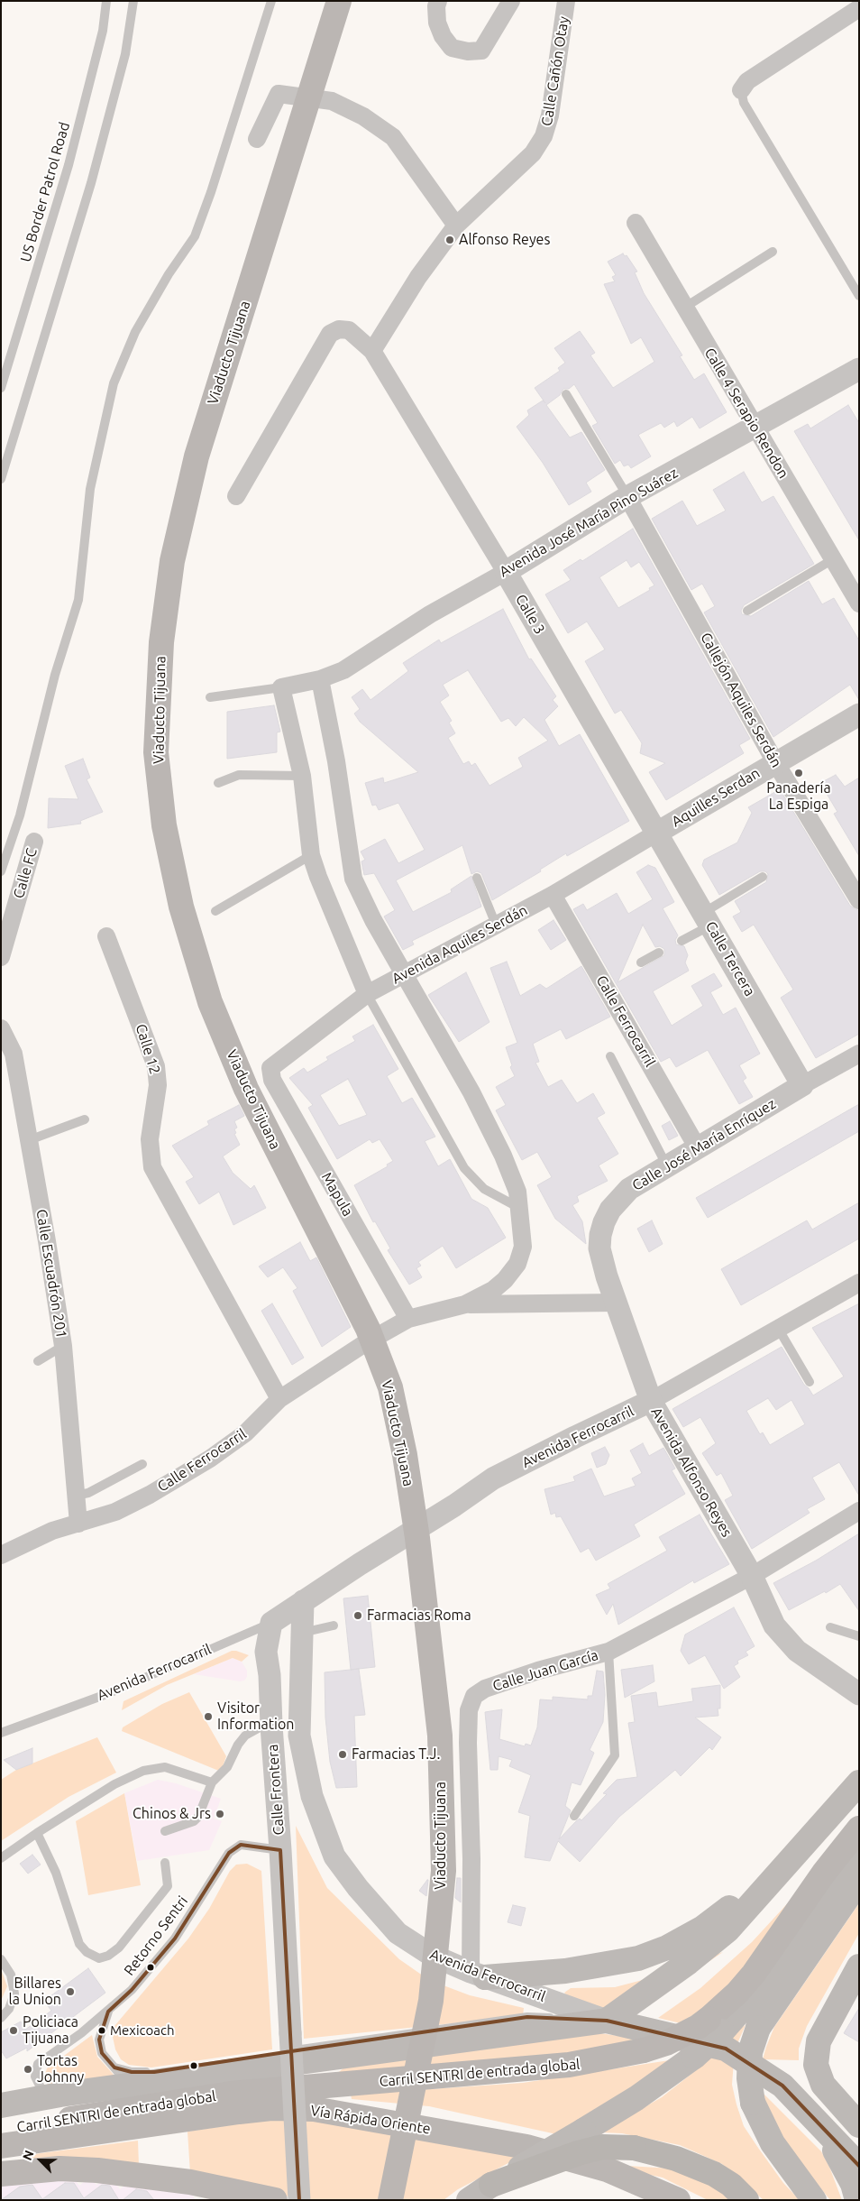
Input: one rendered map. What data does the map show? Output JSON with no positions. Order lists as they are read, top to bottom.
{
  "streets": {
    "highway": ["Viaducto Tijuana", "Carril SENTRI de entrada global", "Vía Rápida Oriente"],
    "main road": ["Avenida Ferrocarril"],
    "street": [
      "Calle Cañón Otay",
      "Calle 4 Serapio Rendon",
      "Avenida José María Pino Suárez",
      "Calle 3",
      "Callejón Aquiles Serdán",
      "Aquilles Serdan",
      "Calle FC",
      "Avenida Aquiles Serdán",
      "Calle Tercera",
      "Calle Ferrocarril",
      "Calle 12",
      "Calle José María Enríquez",
      "Mapula",
      "Calle Escuadrón 201",
      "Avenida Alfonso Reyes",
      "Calle Juan García",
      "Calle Frontera"
    ],
    "lane": ["US Border Patrol Road", "Retorno Sentri"]
  },
  "crossings": [
    ["Calle Cañón Otay", "Calle 3"],
    ["Calle 4 Serapio Rendon", "Avenida José María Pino Suárez"],
    ["Avenida José María Pino Suárez", "Calle 3"],
    ["Avenida José María Pino Suárez", "Callejón Aquiles Serdán"],
    ["Calle 3", "Aquilles Serdan"],
    ["Calle 3", "Avenida Aquiles Serdán"],
    ["Calle 3", "Calle Tercera"],
    ["Callejón Aquiles Serdán", "Aquilles Serdan"],
    ["Aquilles Serdan", "Avenida Aquiles Serdán"],
    ["Aquilles Serdan", "Calle Tercera"],
    ["Avenida Aquiles Serdán", "Calle Tercera"],
    ["Avenida Aquiles Serdán", "Calle Ferrocarril"],
    ["Avenida Aquiles Serdán", "Mapula"],
    ["Calle Tercera", "Calle José María Enríquez"],
    ["Calle Ferrocarril", "Calle 12"],
    ["Calle Ferrocarril", "Calle José María Enríquez"],
    ["Calle Ferrocarril", "Mapula"],
    ["Calle Ferrocarril", "Calle Escuadrón 201"],
    ["Calle José María Enríquez", "Avenida Alfonso Reyes"],
    ["Avenida Ferrocarril", "Avenida Alfonso Reyes"],
    ["Avenida Ferrocarril", "Calle Juan García"],
    ["Avenida Ferrocarril", "Calle Frontera"],
    ["Avenida Alfonso Reyes", "Calle Juan García"],
    ["Calle Frontera", "Retorno Sentri"]
  ],
  "places": [
    "Alfonso Reyes",
    "Panadería La Espiga",
    "Farmacias Roma",
    "Visitor Information",
    "Farmacias T.J.",
    "Chinos & Jrs",
    "Billares la Union",
    "Policiaca Tijuana",
    "Mexicoach",
    "Tortas Johnny"
  ],
  "north": "top left"
}
